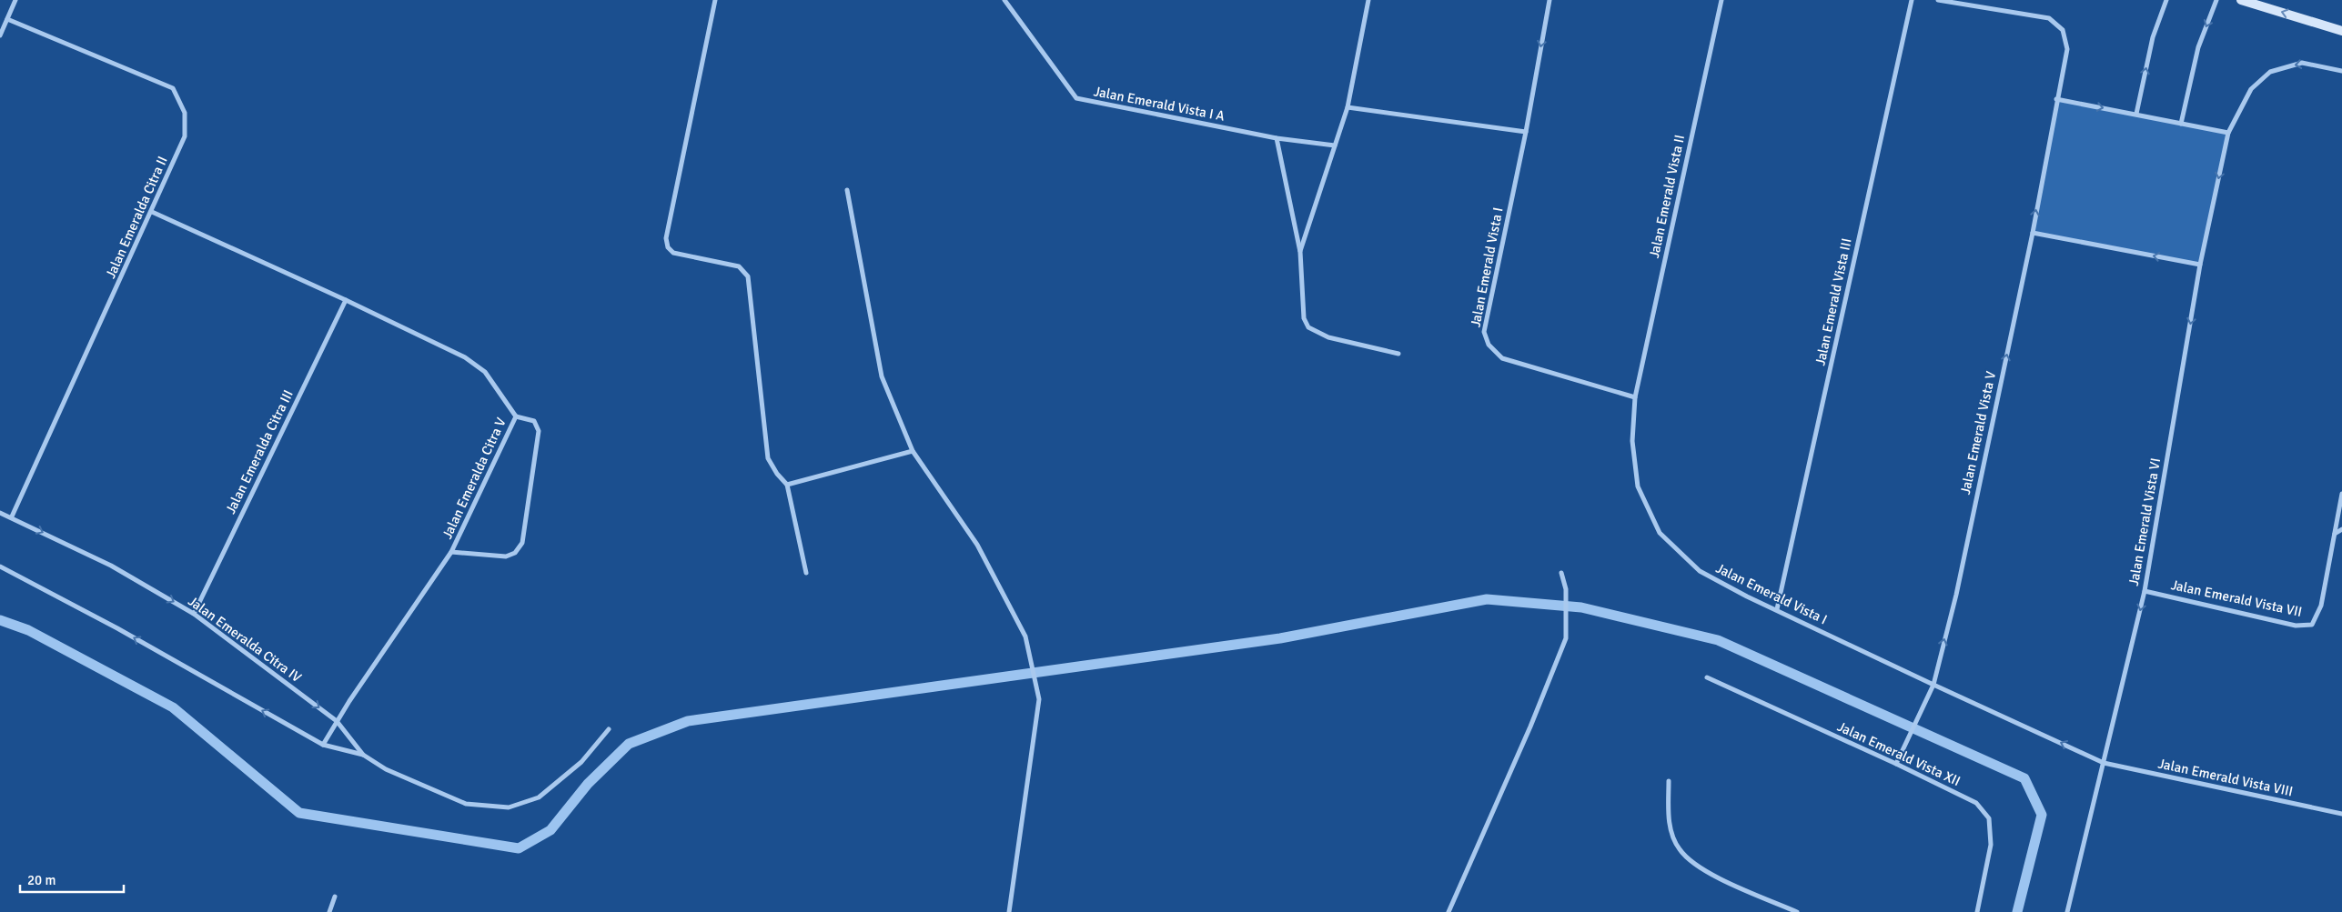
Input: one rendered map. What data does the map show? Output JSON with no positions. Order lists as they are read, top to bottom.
{
  "streets": {
    "street": [
      "Jalan Emerald Vista I A",
      "Jalan Emerald Vista II",
      "Jalan Emeralda Citra II",
      "Jalan Emerald Vista I",
      "Jalan Emerald Vista III",
      "Jalan Emerald Vista V",
      "Jalan Emeralda Citra III",
      "Jalan Emeralda Citra V",
      "Jalan Emerald Vista VI",
      "Jalan Emerald Vista VII",
      "Jalan Emeralda Citra IV",
      "Jalan Emerald Vista XII",
      "Jalan Emerald Vista VIII"
    ]
  },
  "crossings": [
    ["Jalan Emerald Vista II", "Jalan Emerald Vista I"],
    ["Jalan Emeralda Citra II", "Jalan Emeralda Citra IV"],
    ["Jalan Emerald Vista I", "Jalan Emerald Vista III"],
    ["Jalan Emerald Vista I", "Jalan Emerald Vista V"],
    ["Jalan Emerald Vista I", "Jalan Emerald Vista VI"],
    ["Jalan Emerald Vista I", "Jalan Emerald Vista VIII"],
    ["Jalan Emerald Vista V", "Jalan Emerald Vista XII"],
    ["Jalan Emeralda Citra III", "Jalan Emeralda Citra IV"],
    ["Jalan Emeralda Citra V", "Jalan Emeralda Citra IV"],
    ["Jalan Emerald Vista VI", "Jalan Emerald Vista VII"],
    ["Jalan Emerald Vista VI", "Jalan Emerald Vista VIII"]
  ],
  "one_way": ["Jalan Emerald Vista V", "Jalan Emerald Vista VI"],
  "scale_bar": "20 m"
}
